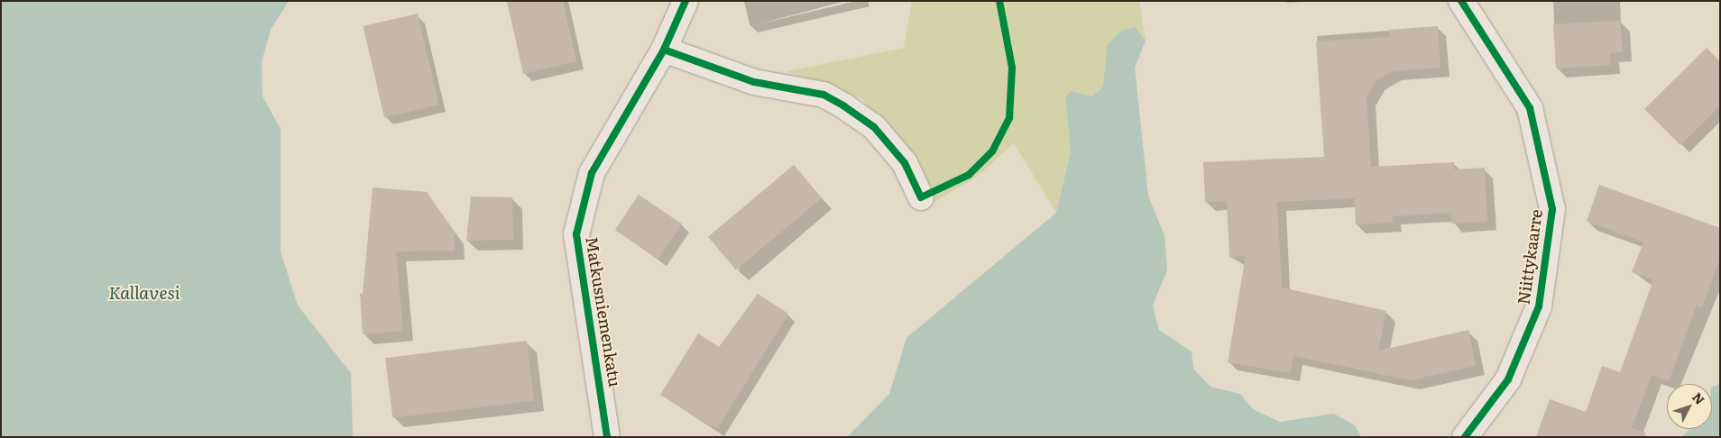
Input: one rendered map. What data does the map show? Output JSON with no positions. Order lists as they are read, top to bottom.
{
  "streets": {
    "street": ["Niittykaarre", "Matkusniemenkatu"]
  },
  "water": ["Kallavesi"],
  "north": "top right"
}
